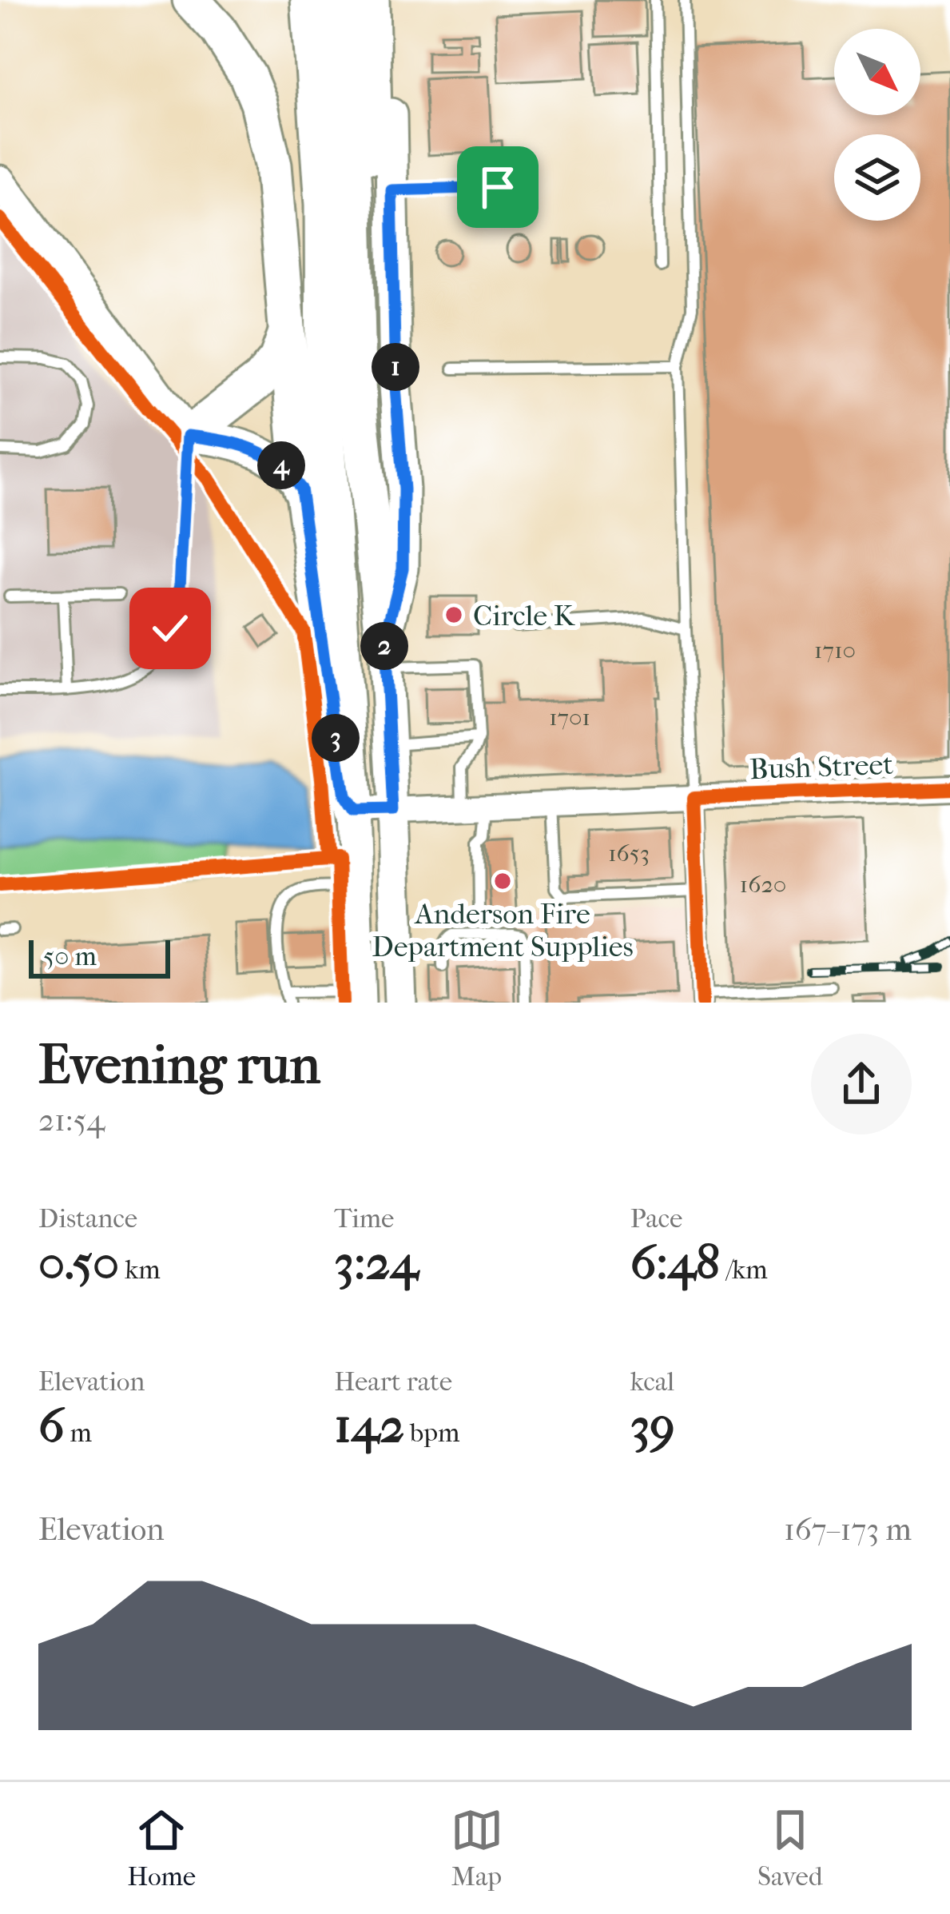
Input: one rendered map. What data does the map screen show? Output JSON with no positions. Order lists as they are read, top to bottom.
{
  "streets": {
    "street": ["Bush Street"]
  },
  "places": ["Circle K", "Anderson Fire Department Supplies"],
  "house_numbers": [
    "1710",
    "1701",
    "1653",
    "1620"
  ],
  "scale_bar": "50 m",
  "north": "bottom right",
  "page": {
    "pins": [
      "1",
      "4",
      "2",
      "3"
    ],
    "scale": "50 m",
    "heading": ["Evening run", "21:54"],
    "stats": [
      ["Distance", "0.50 km"],
      ["Time", "3:24"],
      ["Pace", "6:48 /km"],
      ["Elevation", "6 m"],
      ["Heart rate", "142 bpm"],
      ["kcal", "39"]
    ],
    "chart": ["Elevation", "167–173 m"],
    "tabs": ["Home", "Map", "Saved"]
  }
}
